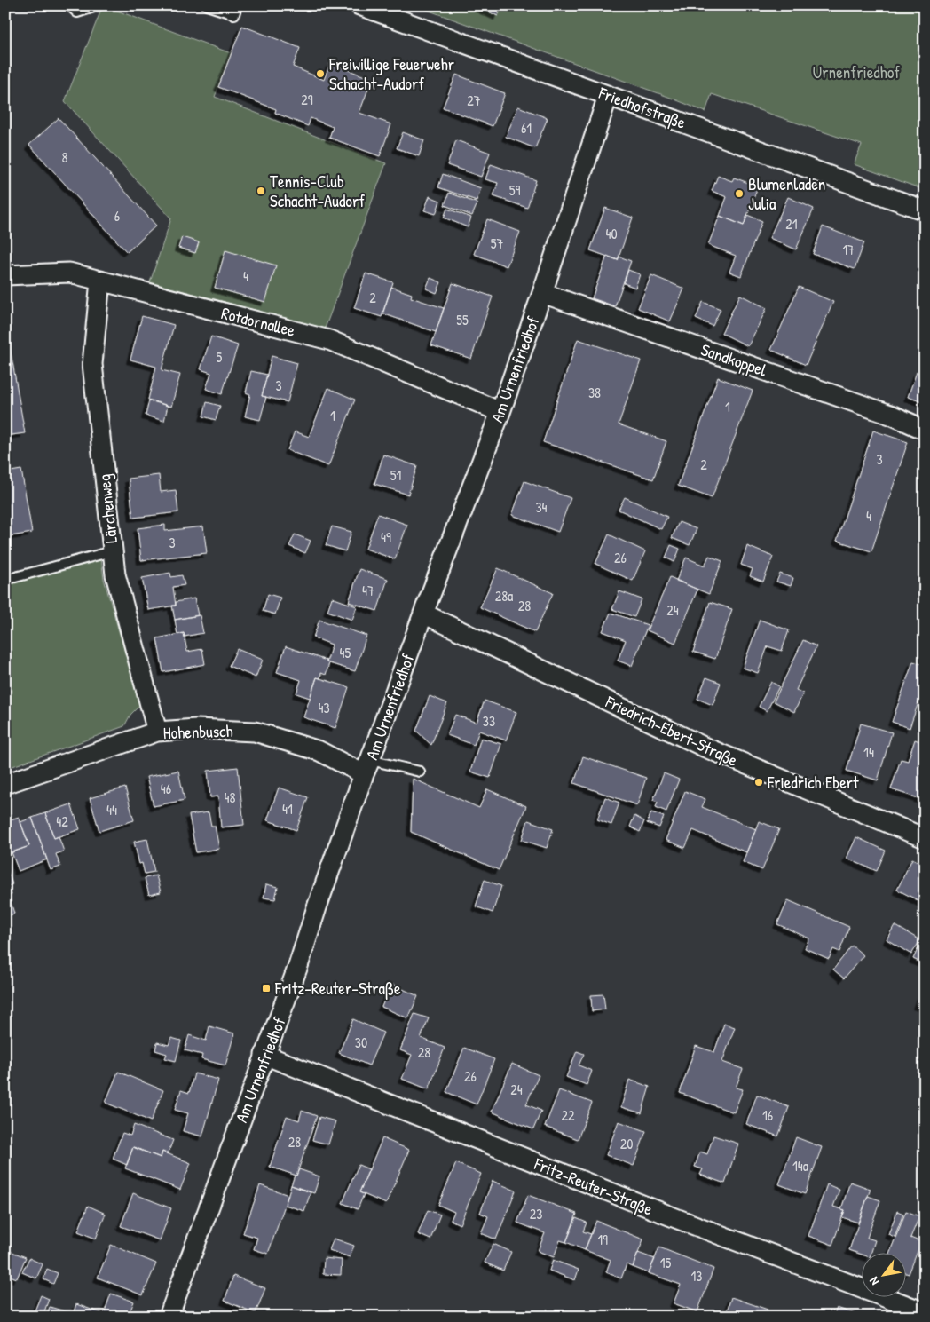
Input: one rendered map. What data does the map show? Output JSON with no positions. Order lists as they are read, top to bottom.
{
  "streets": {
    "street": [
      "Friedhofstraße",
      "Rotdornallee",
      "Sandkoppel",
      "Am Urnenfriedhof",
      "Lärchenweg",
      "Friedrich-Ebert-Straße",
      "Hohenbusch",
      "Fritz-Reuter-Straße"
    ]
  },
  "crossings": [
    ["Friedhofstraße", "Am Urnenfriedhof"],
    ["Rotdornallee", "Am Urnenfriedhof"],
    ["Rotdornallee", "Lärchenweg"],
    ["Sandkoppel", "Am Urnenfriedhof"],
    ["Am Urnenfriedhof", "Friedrich-Ebert-Straße"],
    ["Am Urnenfriedhof", "Hohenbusch"],
    ["Am Urnenfriedhof", "Fritz-Reuter-Straße"],
    ["Lärchenweg", "Hohenbusch"]
  ],
  "parks": ["Urnenfriedhof"],
  "places": {
    "other": [
      "Freiwillige Feuerwehr Schacht-Audorf",
      "Tennis-Club Schacht-Audorf",
      "Blumenladen Julia",
      "Friedrich Ebert"
    ],
    "transit": ["Fritz-Reuter-Straße"]
  },
  "house_numbers": [
    "29",
    "27",
    "61",
    "8",
    "59",
    "6",
    "21",
    "40",
    "57",
    "17",
    "4",
    "2",
    "55",
    "5",
    "3",
    "38",
    "1",
    "1",
    "3",
    "2",
    "51",
    "34",
    "4",
    "49",
    "3",
    "26",
    "47",
    "28a",
    "28",
    "24",
    "45",
    "43",
    "33",
    "14",
    "46",
    "48",
    "41",
    "44",
    "42",
    "30",
    "28",
    "26",
    "24",
    "22",
    "16",
    "28",
    "20",
    "14a",
    "23",
    "19",
    "15",
    "13"
  ],
  "north": "bottom left"
}
